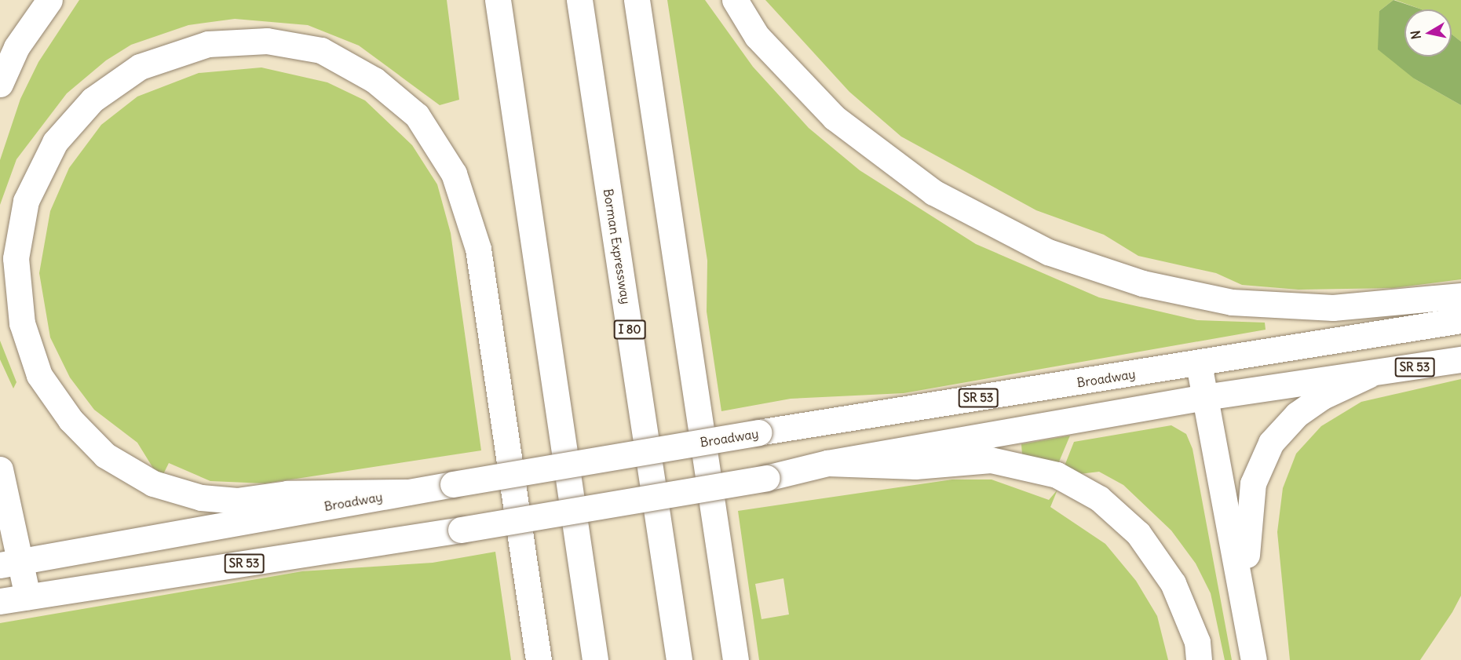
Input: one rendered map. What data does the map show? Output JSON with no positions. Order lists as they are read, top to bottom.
{
  "streets": {
    "main road": [
      "Borman Expressway",
      "I 80",
      "SR 53",
      "Broadway"
    ]
  },
  "north": "left"
}
